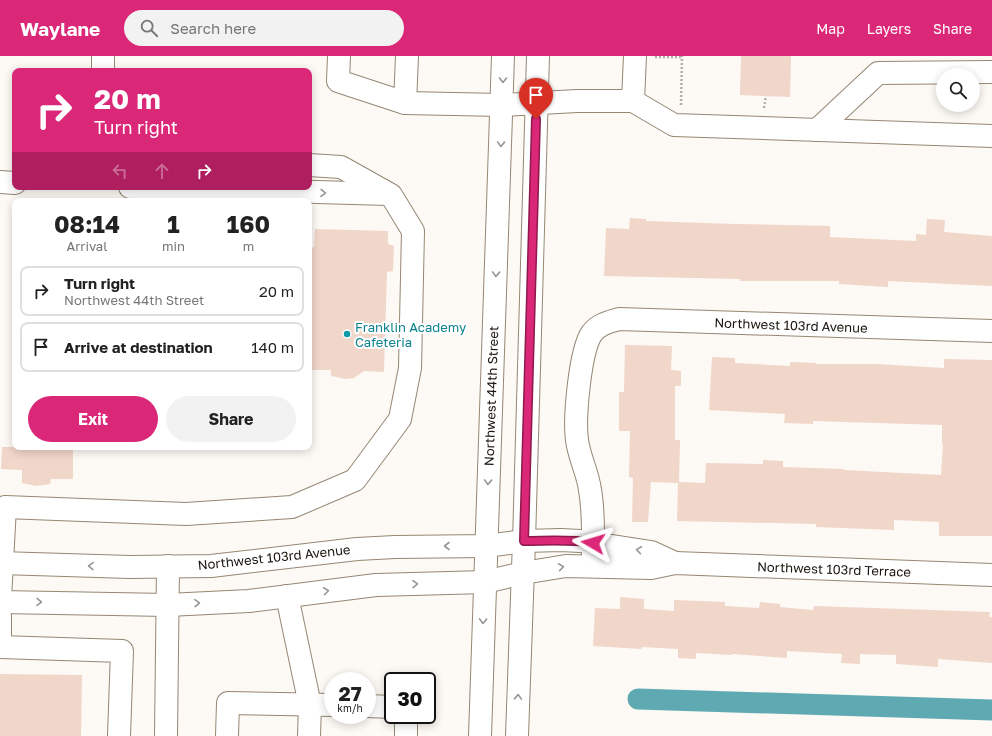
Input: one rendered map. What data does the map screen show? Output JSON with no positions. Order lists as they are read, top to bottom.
{
  "streets": {
    "street": ["Northwest 103rd Avenue", "Northwest 44th Street", "Northwest 103rd Terrace"]
  },
  "crossings": [
    ["Northwest 103rd Avenue", "Northwest 44th Street"],
    ["Northwest 103rd Avenue", "Northwest 103rd Terrace"]
  ],
  "places": ["Franklin Academy Cafeteria"],
  "page": {
    "header": "Waylane",
    "search": "Search here",
    "nav": ["Map", "Layers", "Share"],
    "turn": ["20 m", "Turn right"],
    "eta": [
      "08:14",
      "Arrival",
      "1",
      "min",
      "160",
      "m"
    ],
    "list": [
      {
        "name": "Turn right",
        "note": "Northwest 44th Street",
        "value": "20 m"
      },
      {
        "name": "Arrive at destination",
        "value": "140 m"
      }
    ],
    "buttons": ["Exit", "Share"],
    "speed": "27 km/h",
    "limit": "30"
  }
}
